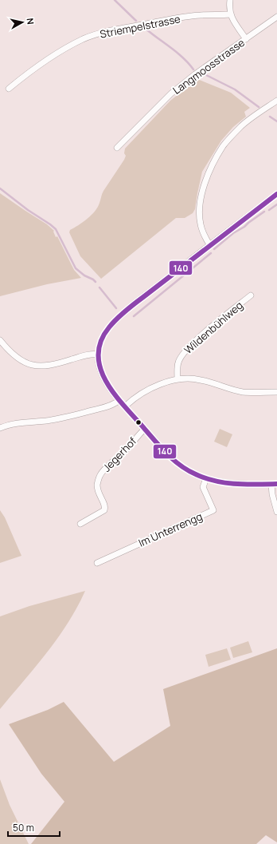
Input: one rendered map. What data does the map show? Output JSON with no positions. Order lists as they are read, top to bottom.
{
  "streets": {
    "street": [
      "Striempelstrasse",
      "Langmoosstrasse",
      "Wildenbühlweg",
      "Jegerhof",
      "Im Unterrengg"
    ]
  },
  "lines": ["transit line 140"],
  "scale_bar": "50 m",
  "north": "right"
}
